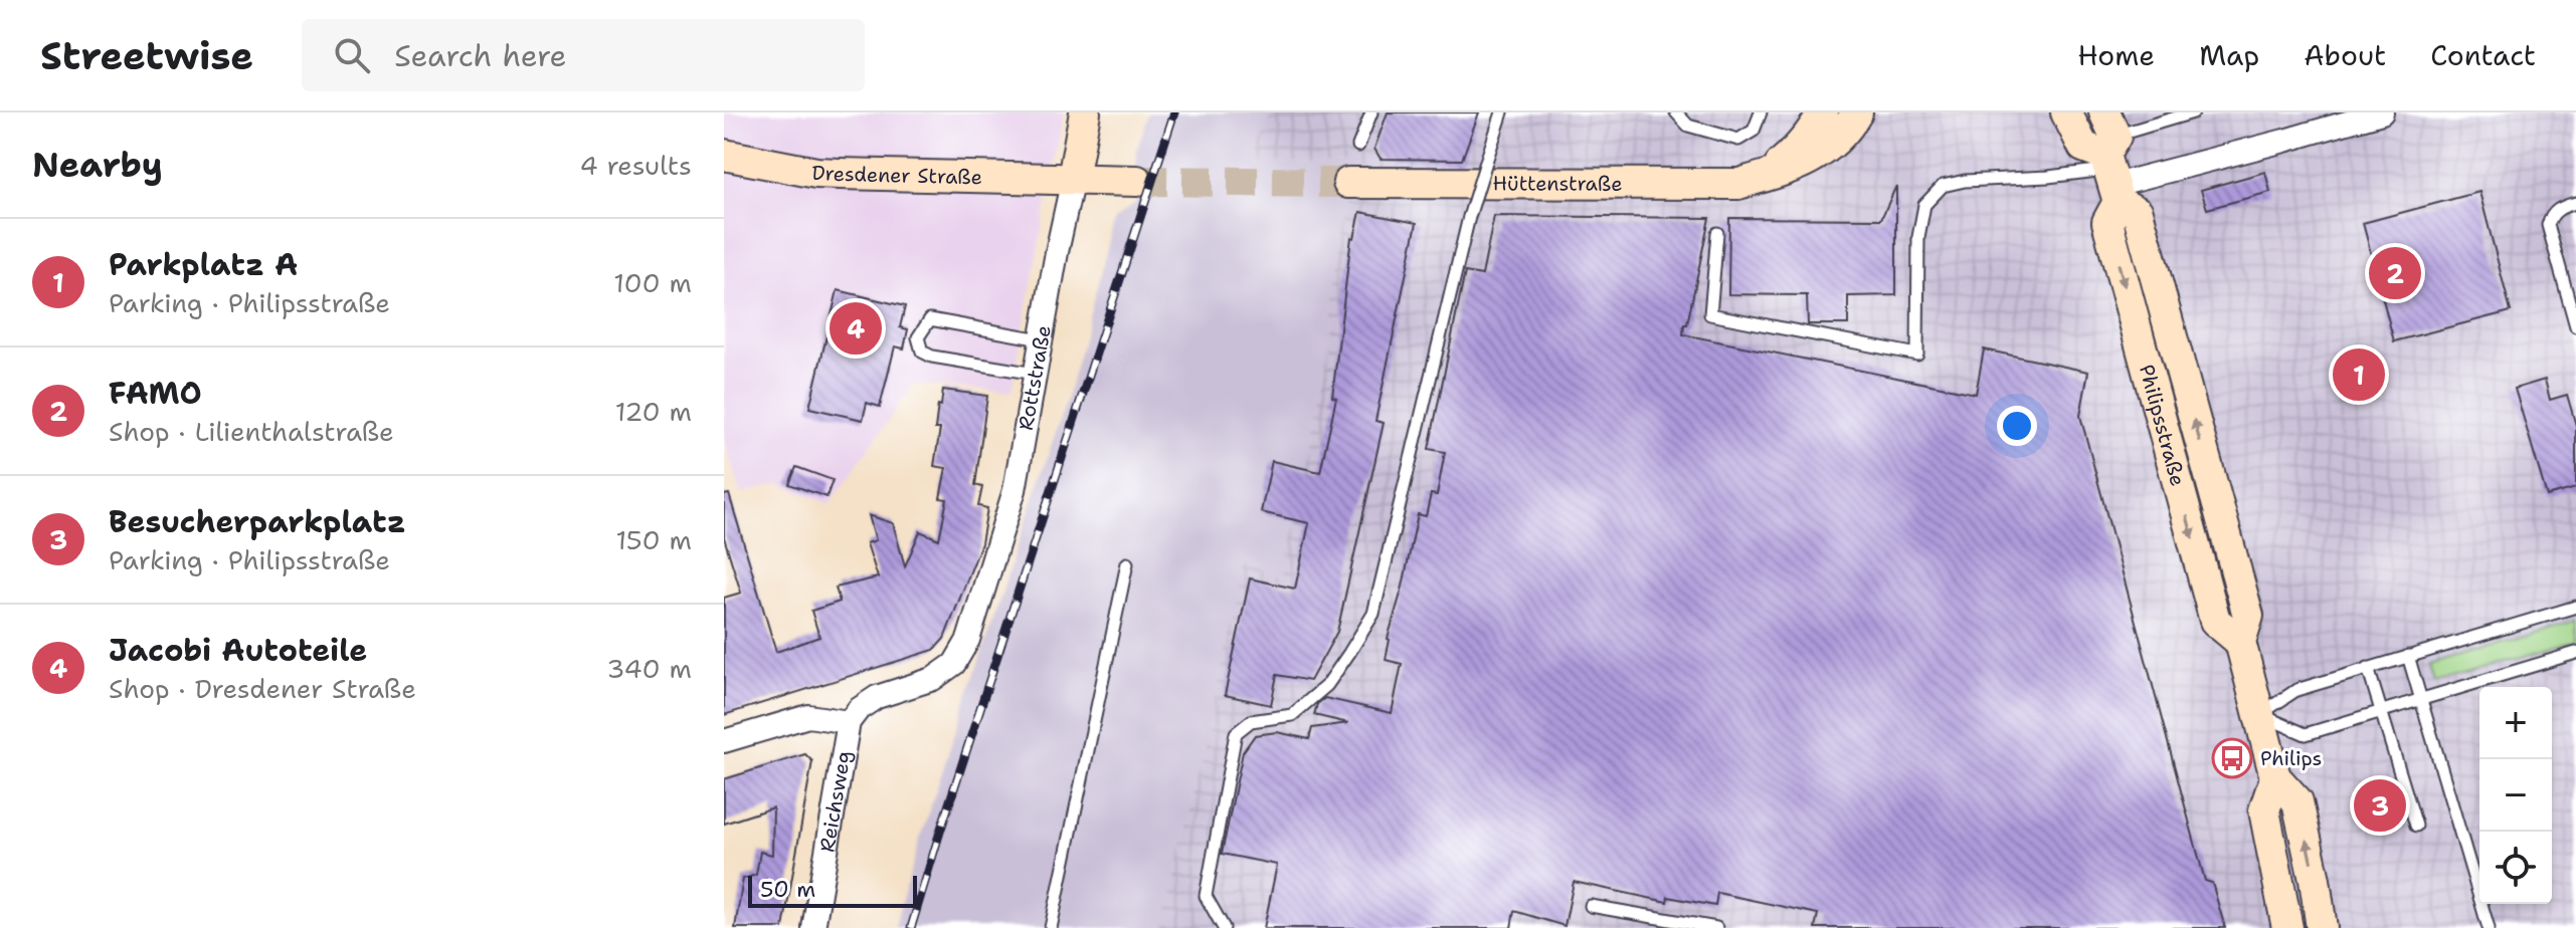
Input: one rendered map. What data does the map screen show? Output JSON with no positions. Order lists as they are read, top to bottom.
{
  "streets": {
    "street": [
      "Dresdener Straße",
      "Hüttenstraße",
      "Rottstraße",
      "Philipsstraße",
      "Reichsweg"
    ]
  },
  "crossings": [
    ["Dresdener Straße", "Rottstraße"],
    ["Rottstraße", "Reichsweg"]
  ],
  "places": {
    "bus stop": ["Philips"]
  },
  "scale_bar": "50 m",
  "page": {
    "header": "Streetwise",
    "search": "Search here",
    "nav": [
      "Home",
      "Map",
      "About",
      "Contact"
    ],
    "heading": ["Nearby", "4 results"],
    "list": [
      {
        "mark": "1",
        "name": "Parkplatz A",
        "note": "Parking · Philipsstraße",
        "value": "100 m"
      },
      {
        "mark": "2",
        "name": "FAMO",
        "note": "Shop · Lilienthalstraße",
        "value": "120 m"
      },
      {
        "mark": "3",
        "name": "Besucherparkplatz",
        "note": "Parking · Philipsstraße",
        "value": "150 m"
      },
      {
        "mark": "4",
        "name": "Jacobi Autoteile",
        "note": "Shop · Dresdener Straße",
        "value": "340 m"
      }
    ],
    "pins": [
      "2",
      "4",
      "1",
      "3"
    ],
    "map_buttons": ["+", "−"],
    "scale": "50 m"
  }
}
